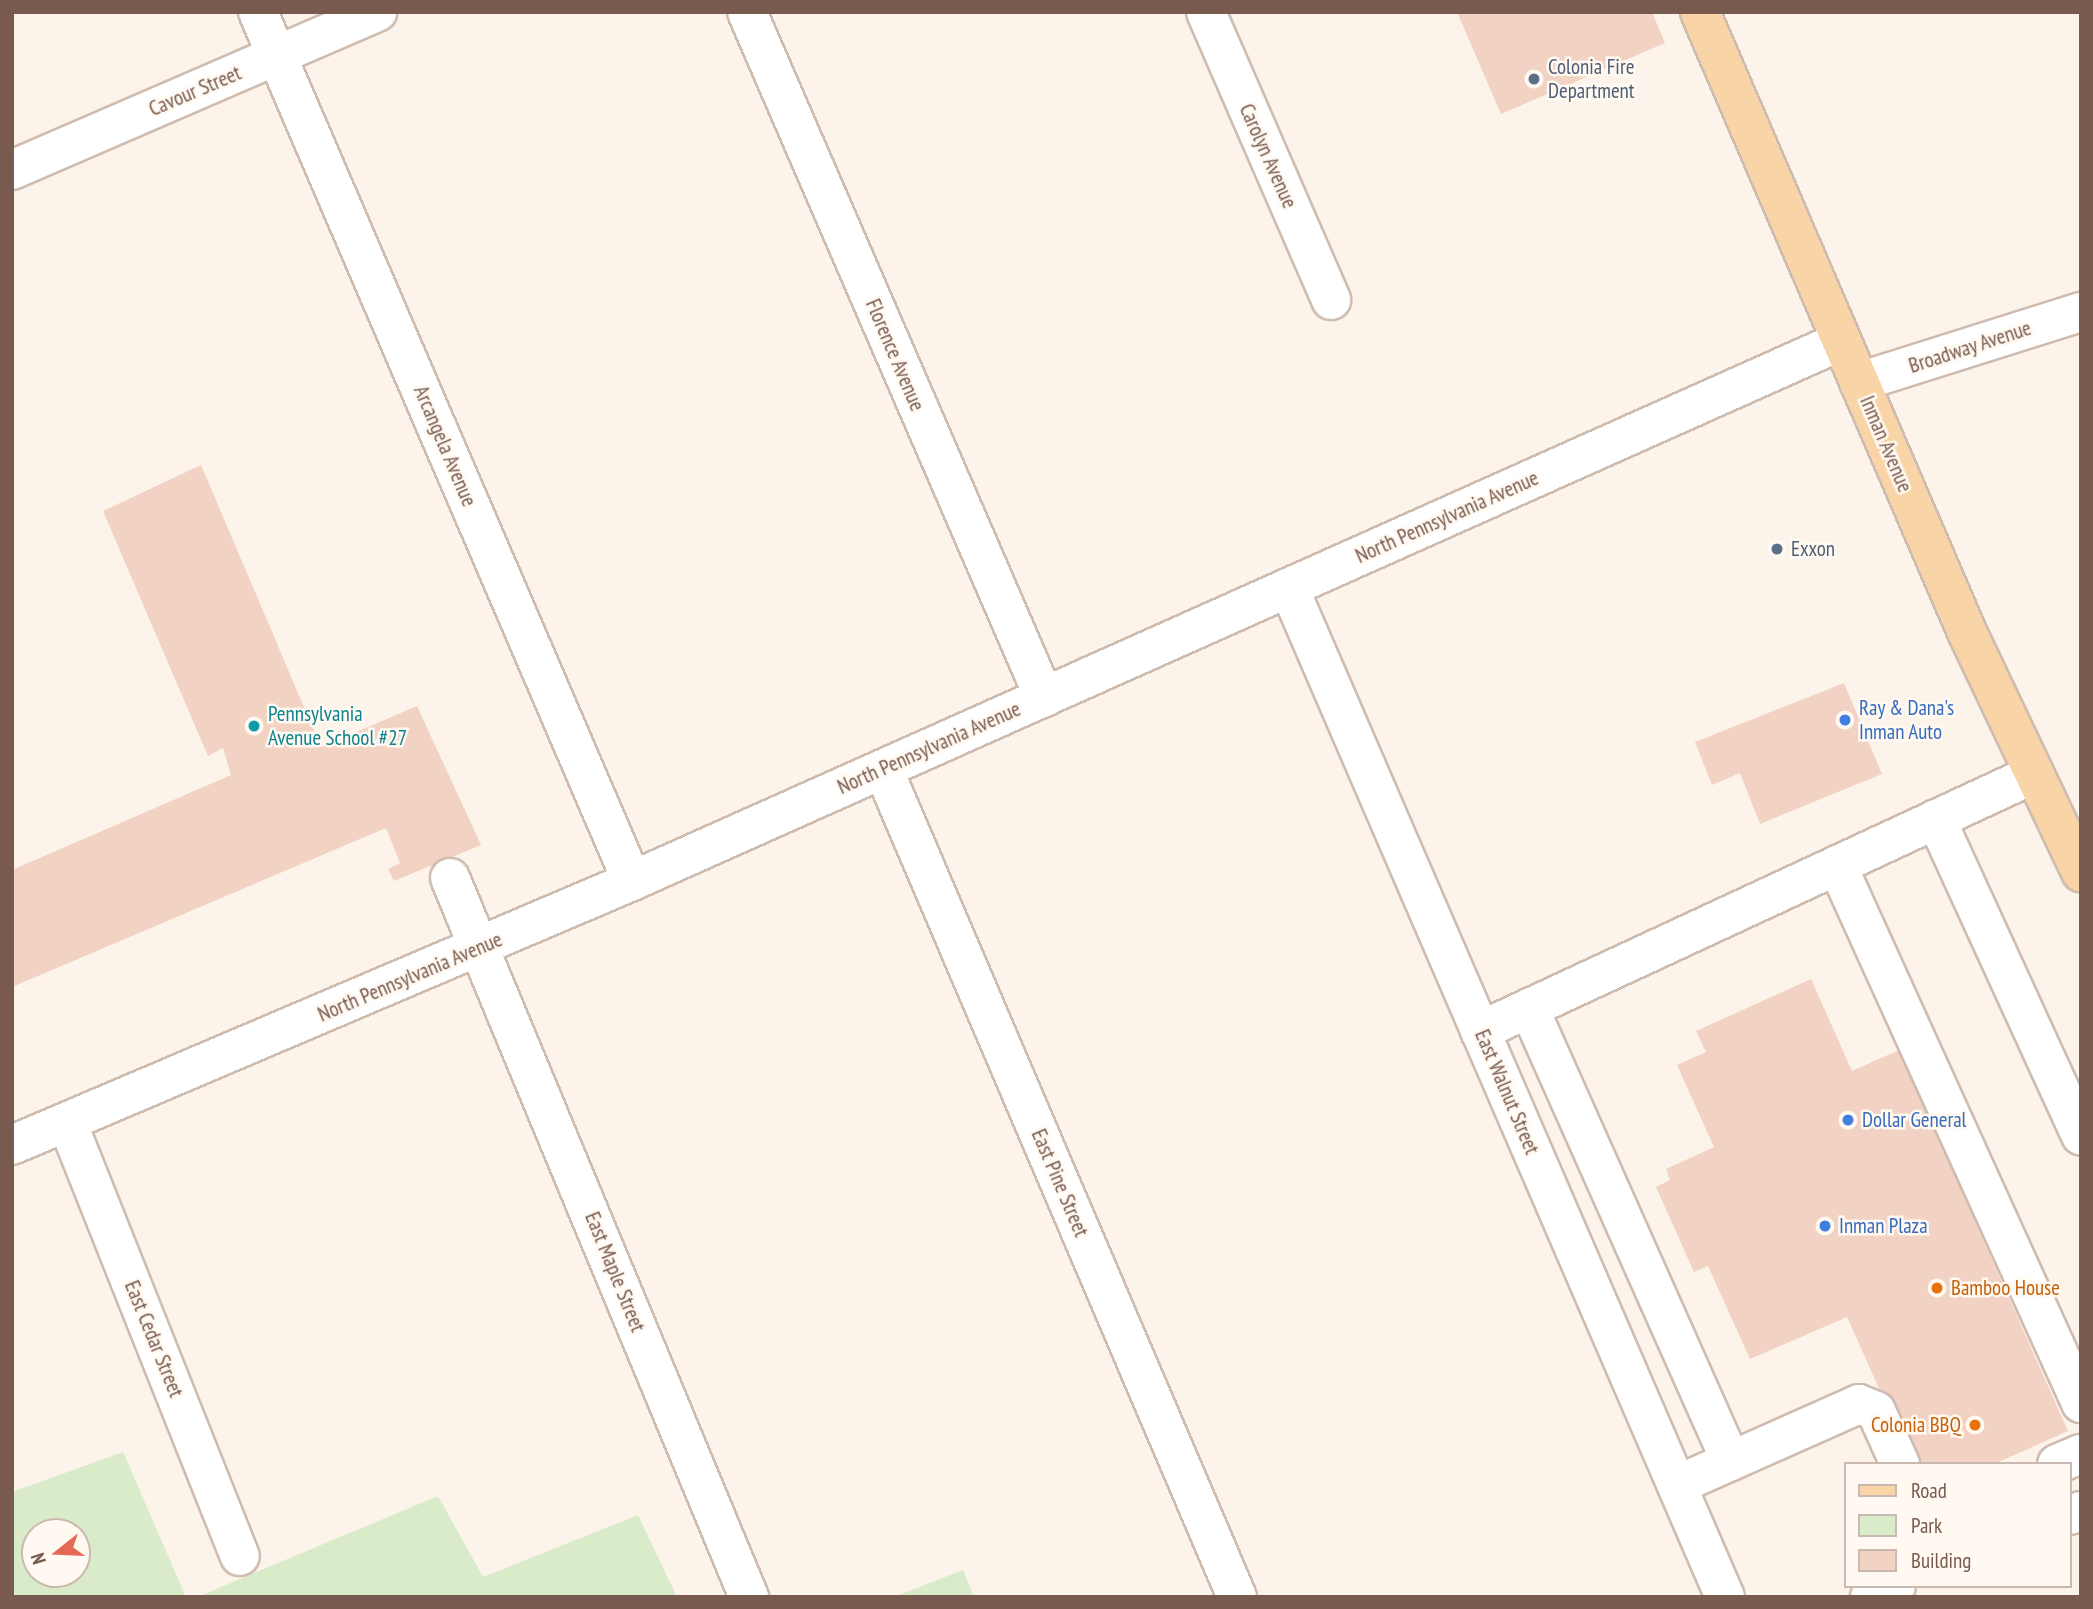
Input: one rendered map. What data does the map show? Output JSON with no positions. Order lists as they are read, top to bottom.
{
  "streets": {
    "main road": ["Inman Avenue"],
    "street": [
      "Cavour Street",
      "Carolyn Avenue",
      "Broadway Avenue",
      "Florence Avenue",
      "Arcangela Avenue",
      "North Pennsylvania Avenue",
      "East Walnut Street",
      "East Pine Street",
      "East Maple Street",
      "East Cedar Street"
    ]
  },
  "crossings": [
    ["Cavour Street", "Arcangela Avenue"],
    ["Broadway Avenue", "Inman Avenue"],
    ["Florence Avenue", "North Pennsylvania Avenue"],
    ["Inman Avenue", "North Pennsylvania Avenue"],
    ["Arcangela Avenue", "North Pennsylvania Avenue"],
    ["North Pennsylvania Avenue", "East Walnut Street"],
    ["North Pennsylvania Avenue", "East Pine Street"],
    ["North Pennsylvania Avenue", "East Maple Street"],
    ["North Pennsylvania Avenue", "East Cedar Street"]
  ],
  "places": [
    "Colonia Fire Department",
    "Exxon",
    "Ray & Dana's Inman Auto",
    "Pennsylvania Avenue School #27",
    "Dollar General",
    "Inman Plaza",
    "Bamboo House",
    "Colonia BBQ"
  ],
  "legend": ["Road", "Park", "Building"],
  "north": "left"
}
